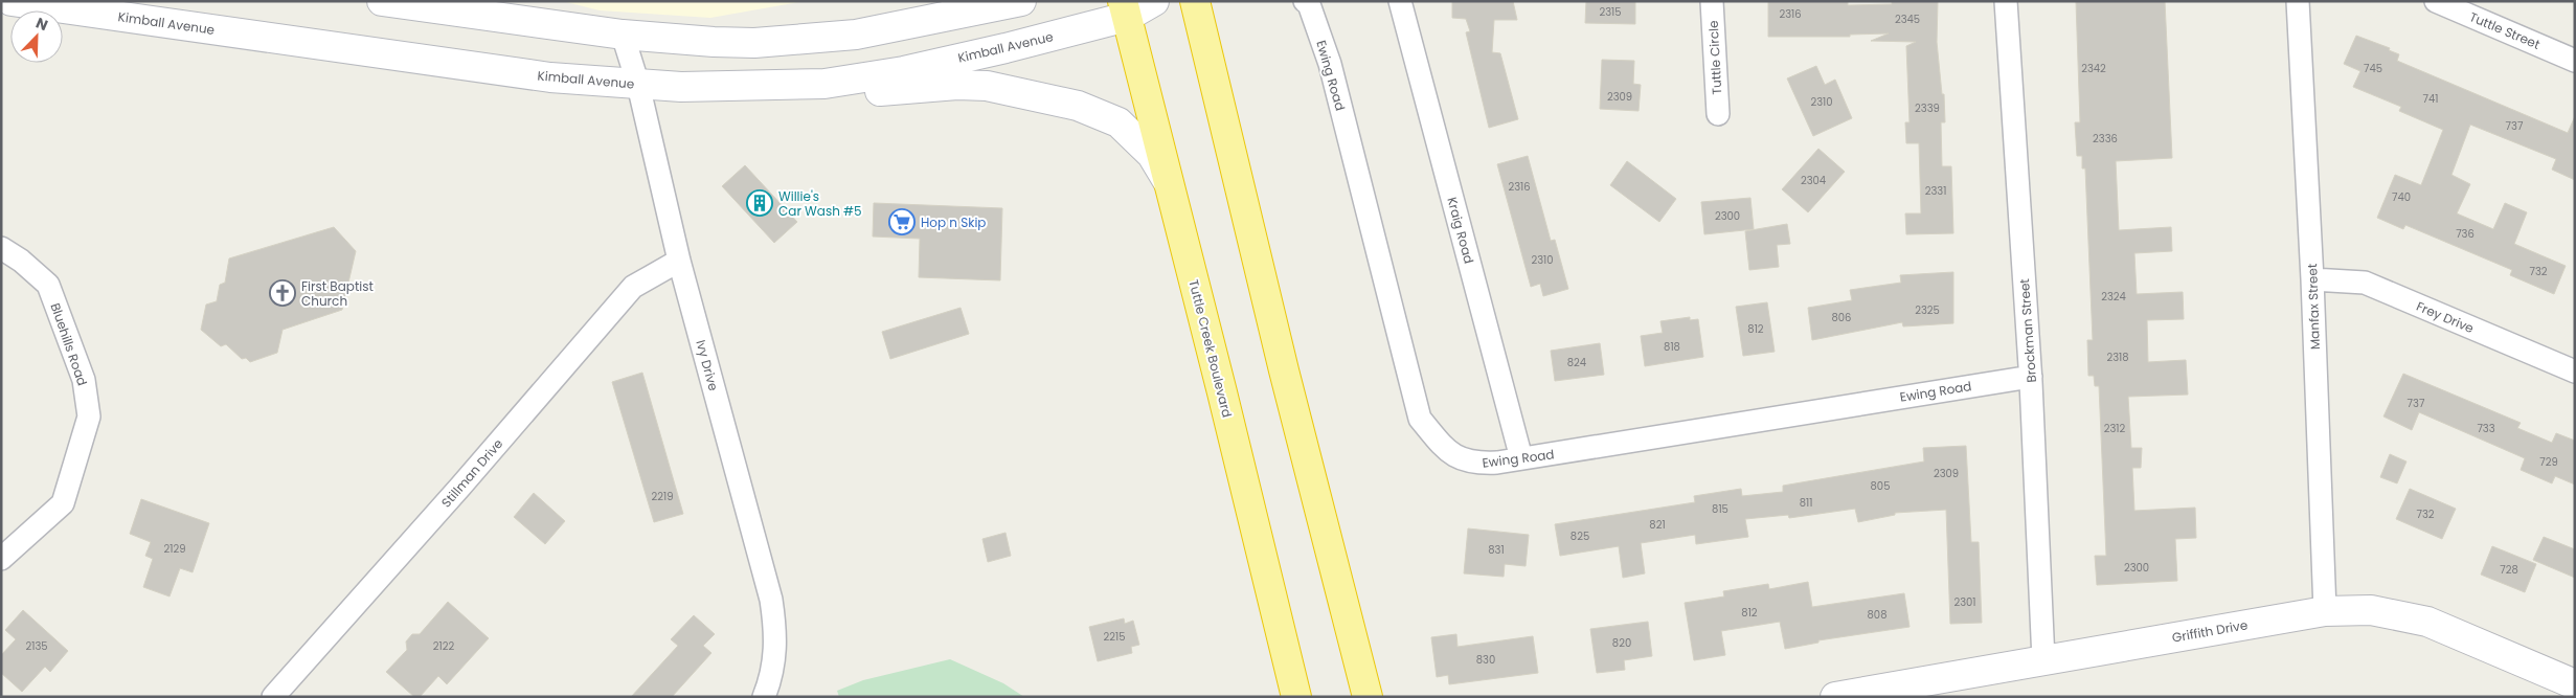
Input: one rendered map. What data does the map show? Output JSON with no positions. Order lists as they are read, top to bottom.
{
  "streets": {
    "highway": ["Tuttle Creek Boulevard"],
    "main road": ["Kimball Avenue", "Griffith Drive"],
    "street": [
      "Tuttle Street",
      "Tuttle Circle",
      "Ewing Road",
      "Kraig Road",
      "Manfax Street",
      "Frey Drive",
      "Brockman Street",
      "Bluehills Road",
      "Ivy Drive",
      "Stillman Drive"
    ]
  },
  "crossings": [
    ["Kimball Avenue", "Tuttle Creek Boulevard"],
    ["Kimball Avenue", "Ivy Drive"],
    ["Ewing Road", "Kraig Road"],
    ["Ewing Road", "Brockman Street"],
    ["Manfax Street", "Frey Drive"],
    ["Manfax Street", "Griffith Drive"],
    ["Brockman Street", "Griffith Drive"],
    ["Ivy Drive", "Stillman Drive"]
  ],
  "places": {
    "building": ["Willie's Car Wash #5"],
    "supermarket": ["Hop n Skip"],
    "church": ["First Baptist Church"]
  },
  "house_numbers": [
    "2315",
    "2316",
    "2345",
    "2342",
    "745",
    "2309",
    "741",
    "2310",
    "2339",
    "737",
    "2336",
    "2304",
    "2316",
    "2331",
    "740",
    "2300",
    "736",
    "2310",
    "732",
    "2324",
    "2325",
    "806",
    "812",
    "818",
    "2318",
    "824",
    "737",
    "2312",
    "733",
    "729",
    "2309",
    "805",
    "2219",
    "811",
    "815",
    "732",
    "821",
    "825",
    "2129",
    "831",
    "2300",
    "728",
    "2301",
    "812",
    "808",
    "2215",
    "820",
    "2135",
    "2122",
    "830"
  ],
  "north": "top right"
}
